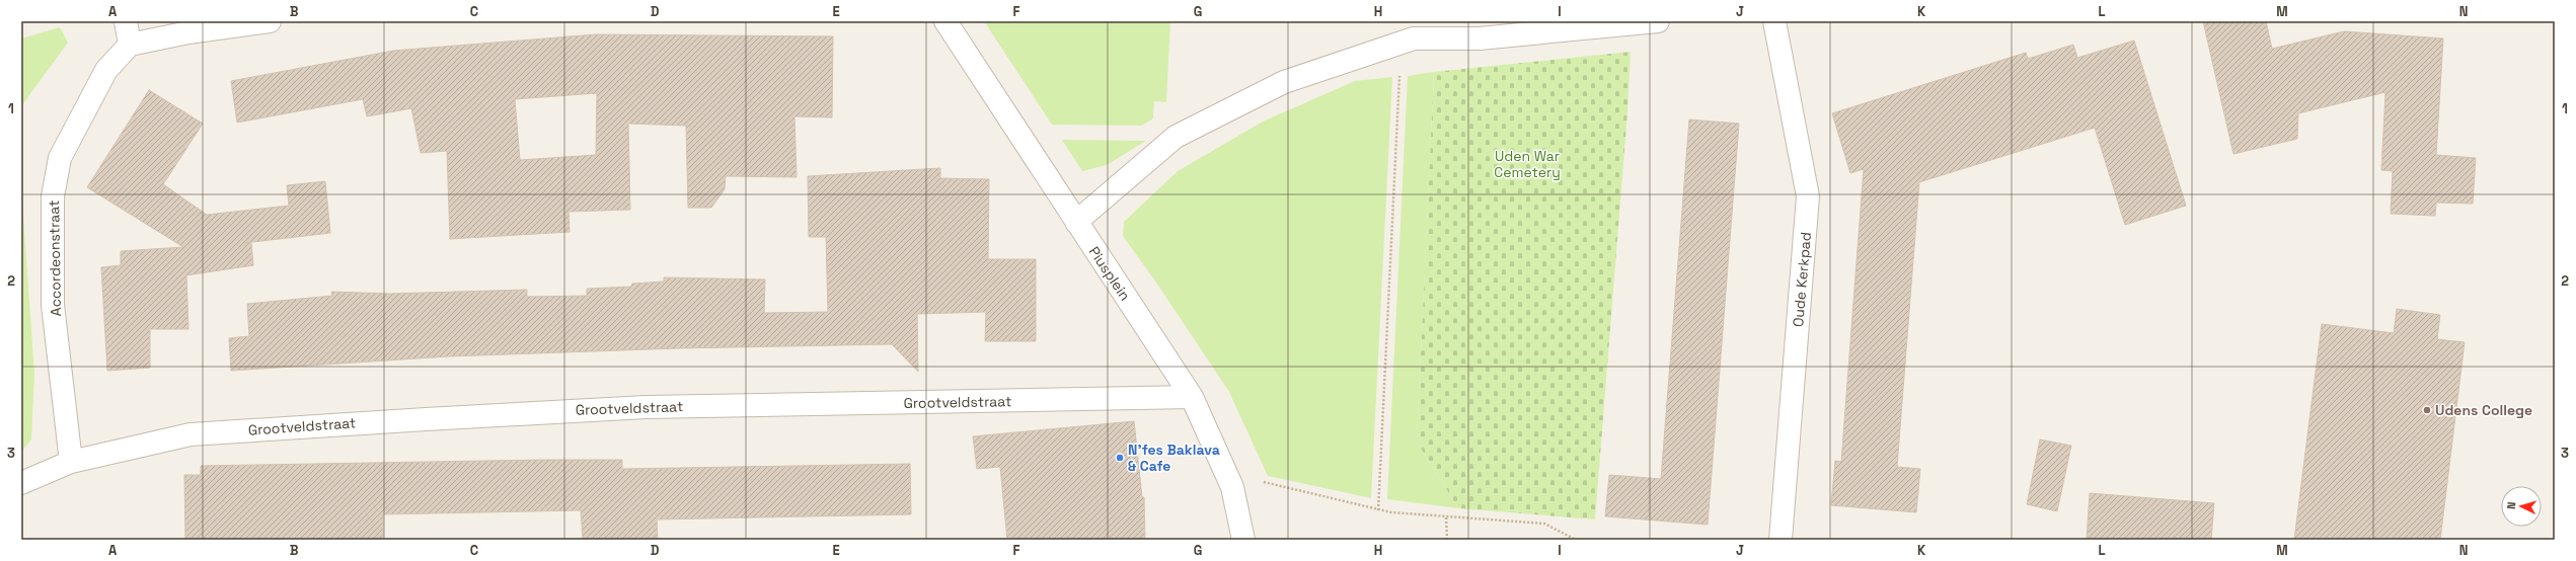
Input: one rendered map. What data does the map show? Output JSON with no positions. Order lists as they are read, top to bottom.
{
  "streets": {
    "street": [
      "Accordeonstraat",
      "Piusplein",
      "Oude Kerkpad",
      "Grootveldstraat"
    ]
  },
  "crossings": [
    ["Accordeonstraat", "Grootveldstraat"],
    ["Piusplein", "Grootveldstraat"]
  ],
  "parks": ["Uden War Cemetery"],
  "places": ["Udens College", "N'fes Baklava & Cafe"],
  "north": "left",
  "grid": {
    "columns": [
      "A",
      "B",
      "C",
      "D",
      "E",
      "F",
      "G",
      "H",
      "I",
      "J",
      "K",
      "L",
      "M",
      "N"
    ],
    "rows": ["1", "2", "3"]
  }
}
